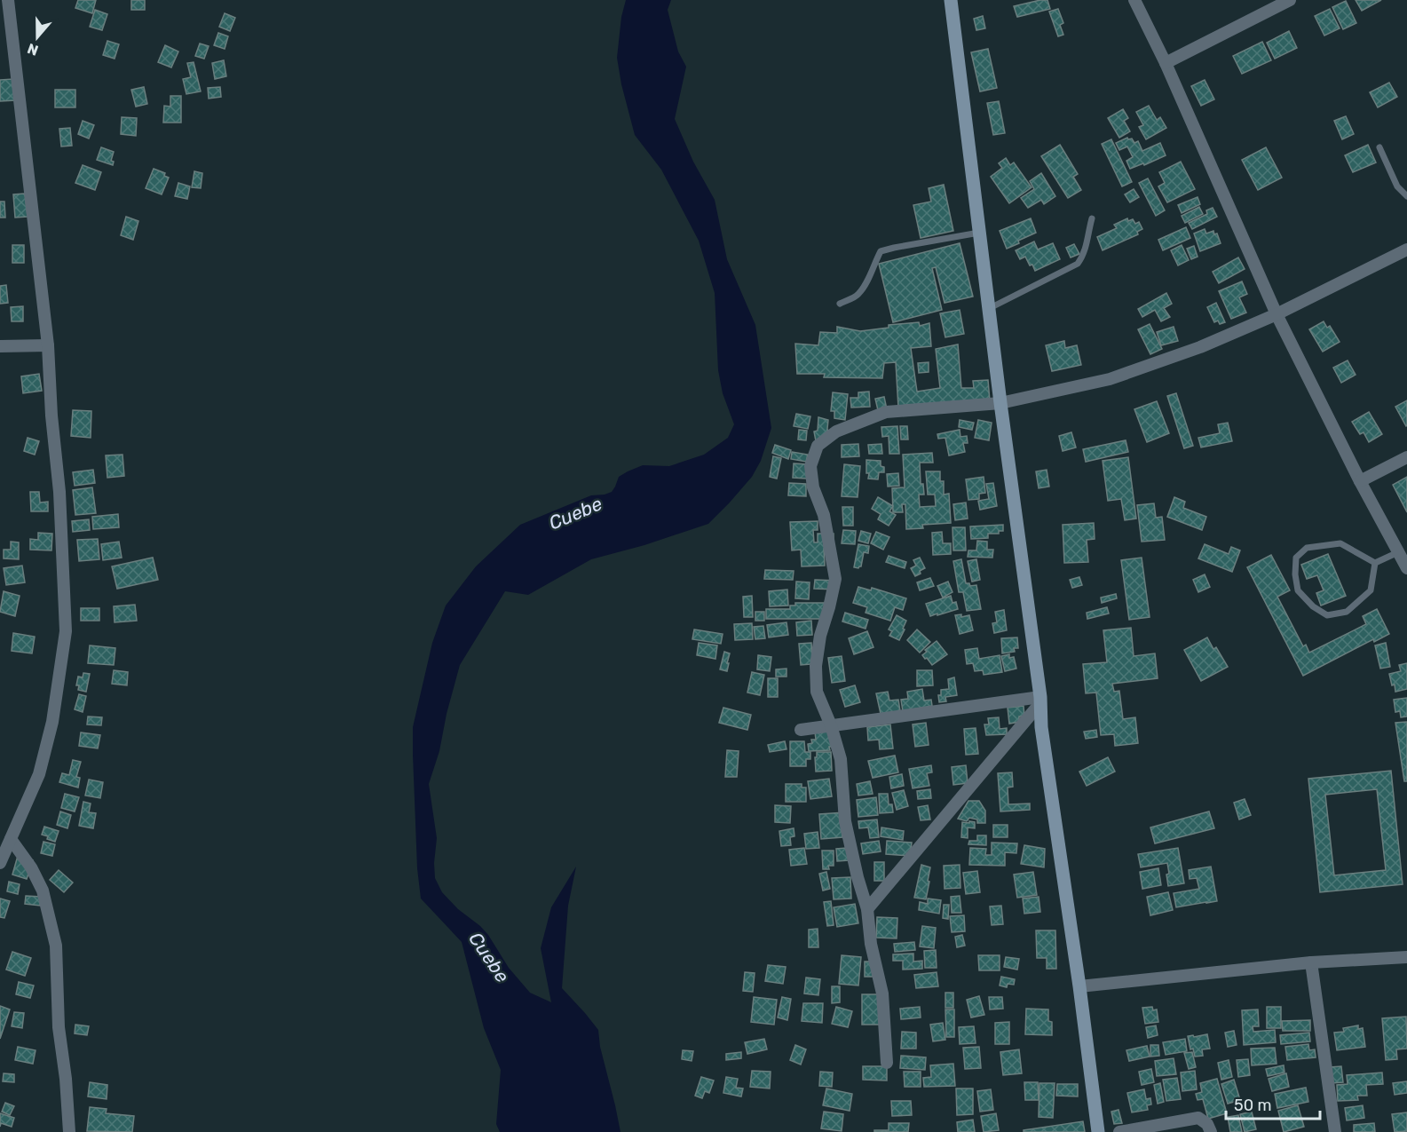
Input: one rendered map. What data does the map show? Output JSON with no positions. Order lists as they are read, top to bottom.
{
  "water": ["Cuebe"],
  "scale_bar": "50 m",
  "north": "bottom"
}
